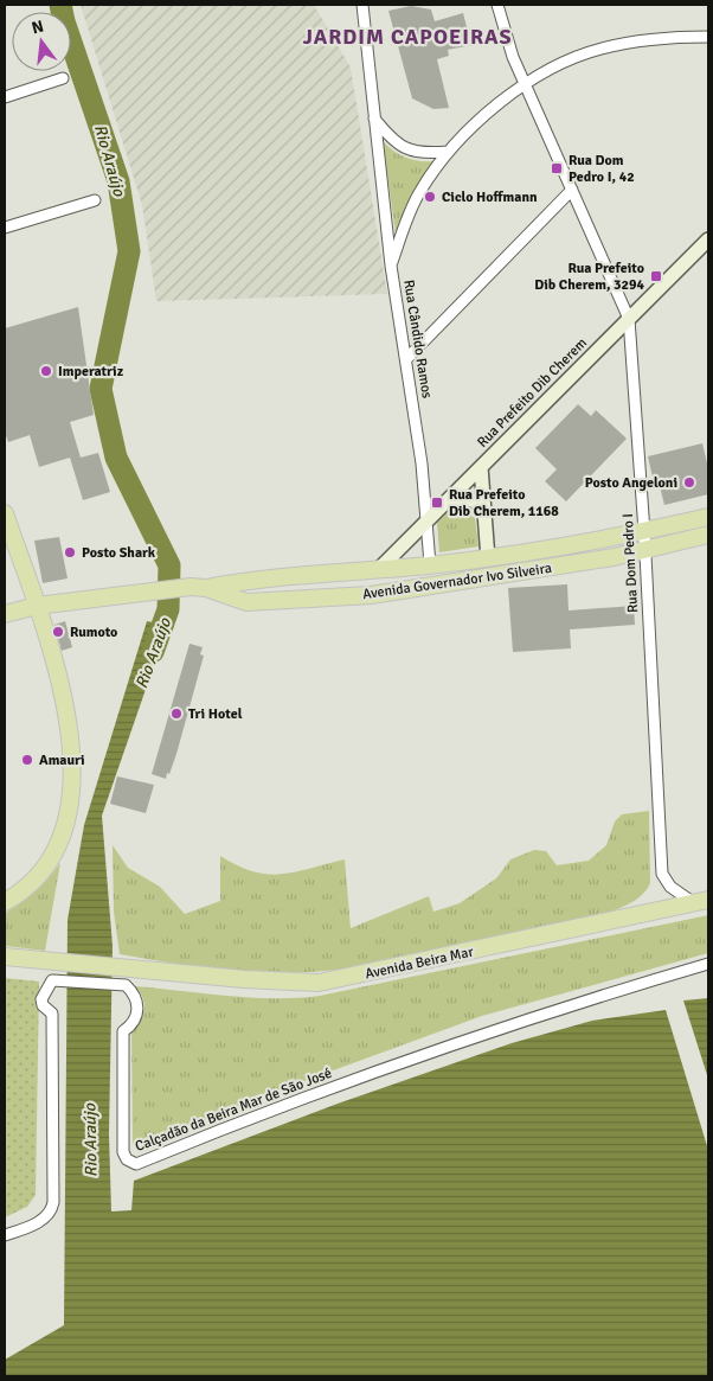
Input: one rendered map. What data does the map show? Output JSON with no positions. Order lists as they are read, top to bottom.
{
  "streets": {
    "main road": ["Rua Prefeito Dib Cherem", "Avenida Governador Ivo Silveira", "Avenida Beira Mar"],
    "street": ["Rua Cândido Ramos", "Rua Dom Pedro I", "Calçadão da Beira Mar de São José"]
  },
  "crossings": [
    ["Rua Cândido Ramos", "Rua Prefeito Dib Cherem"],
    ["Rua Cândido Ramos", "Rua Dom Pedro I"],
    ["Rua Cândido Ramos", "Avenida Governador Ivo Silveira"],
    ["Rua Prefeito Dib Cherem", "Rua Dom Pedro I"],
    ["Rua Prefeito Dib Cherem", "Avenida Governador Ivo Silveira"],
    ["Rua Dom Pedro I", "Avenida Governador Ivo Silveira"],
    ["Rua Dom Pedro I", "Avenida Beira Mar"],
    ["Avenida Beira Mar", "Calçadão da Beira Mar de São José"]
  ],
  "districts": ["JARDIM CAPOEIRAS"],
  "water": ["Rio Araújo"],
  "places": {
    "transit": ["Rua Dom Pedro I, 42", "Rua Prefeito Dib Cherem, 3294", "Rua Prefeito Dib Cherem, 1168"],
    "other": [
      "Ciclo Hoffmann",
      "Imperatriz",
      "Posto Angeloni",
      "Posto Shark",
      "Rumoto",
      "Tri Hotel",
      "Amauri"
    ]
  },
  "north": "top"
}
